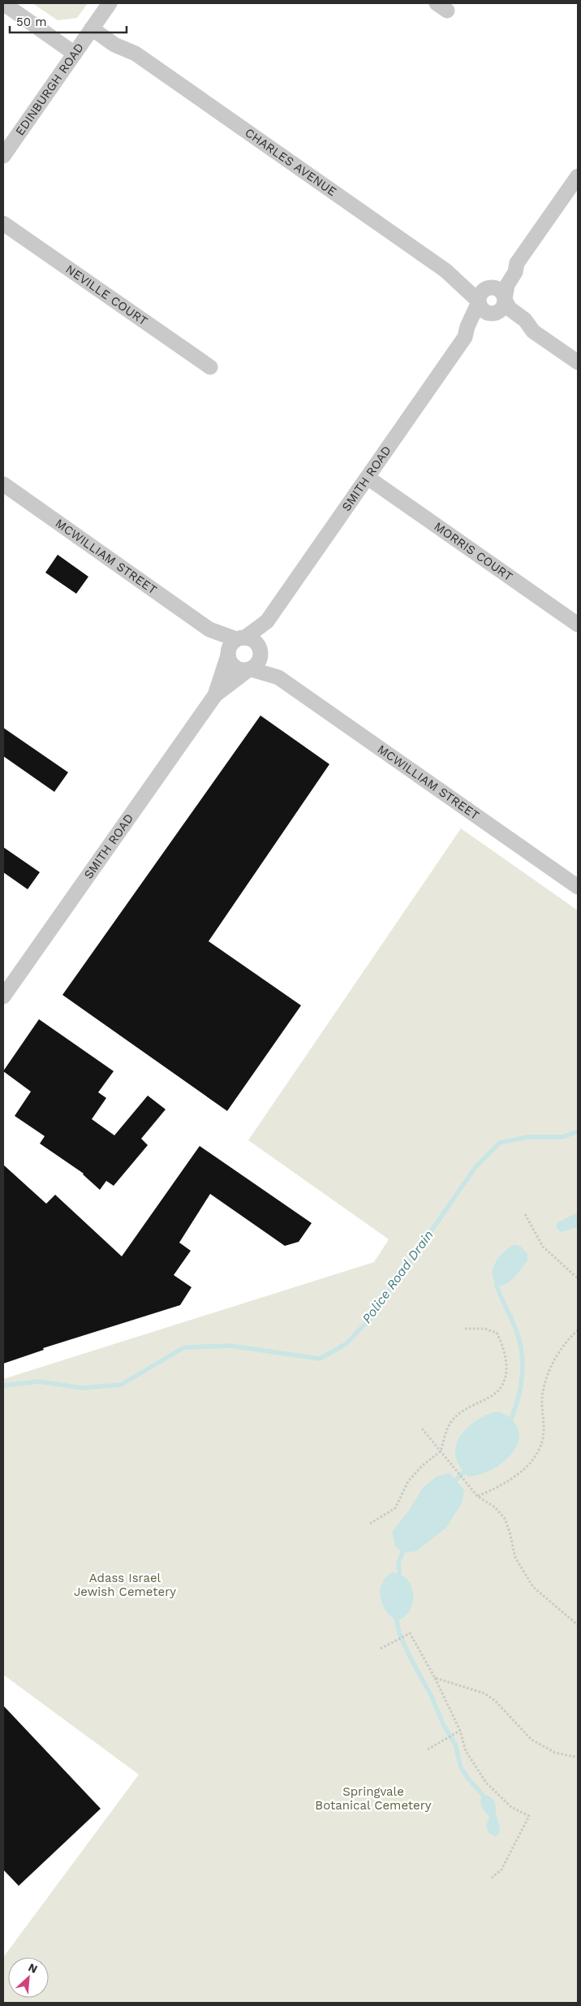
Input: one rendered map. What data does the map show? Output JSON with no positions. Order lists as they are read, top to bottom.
{
  "streets": {
    "street": [
      "EDINBURGH ROAD",
      "CHARLES AVENUE",
      "NEVILLE COURT",
      "SMITH ROAD",
      "MORRIS COURT",
      "MCWILLIAM STREET"
    ]
  },
  "crossings": [
    ["EDINBURGH ROAD", "CHARLES AVENUE"],
    ["CHARLES AVENUE", "SMITH ROAD"],
    ["SMITH ROAD", "MORRIS COURT"],
    ["SMITH ROAD", "MCWILLIAM STREET"]
  ],
  "water": ["Police Road Drain"],
  "parks": ["Adass Israel Jewish Cemetery", "Springvale Botanical Cemetery"],
  "scale_bar": "50 m",
  "north": "top right"
}
